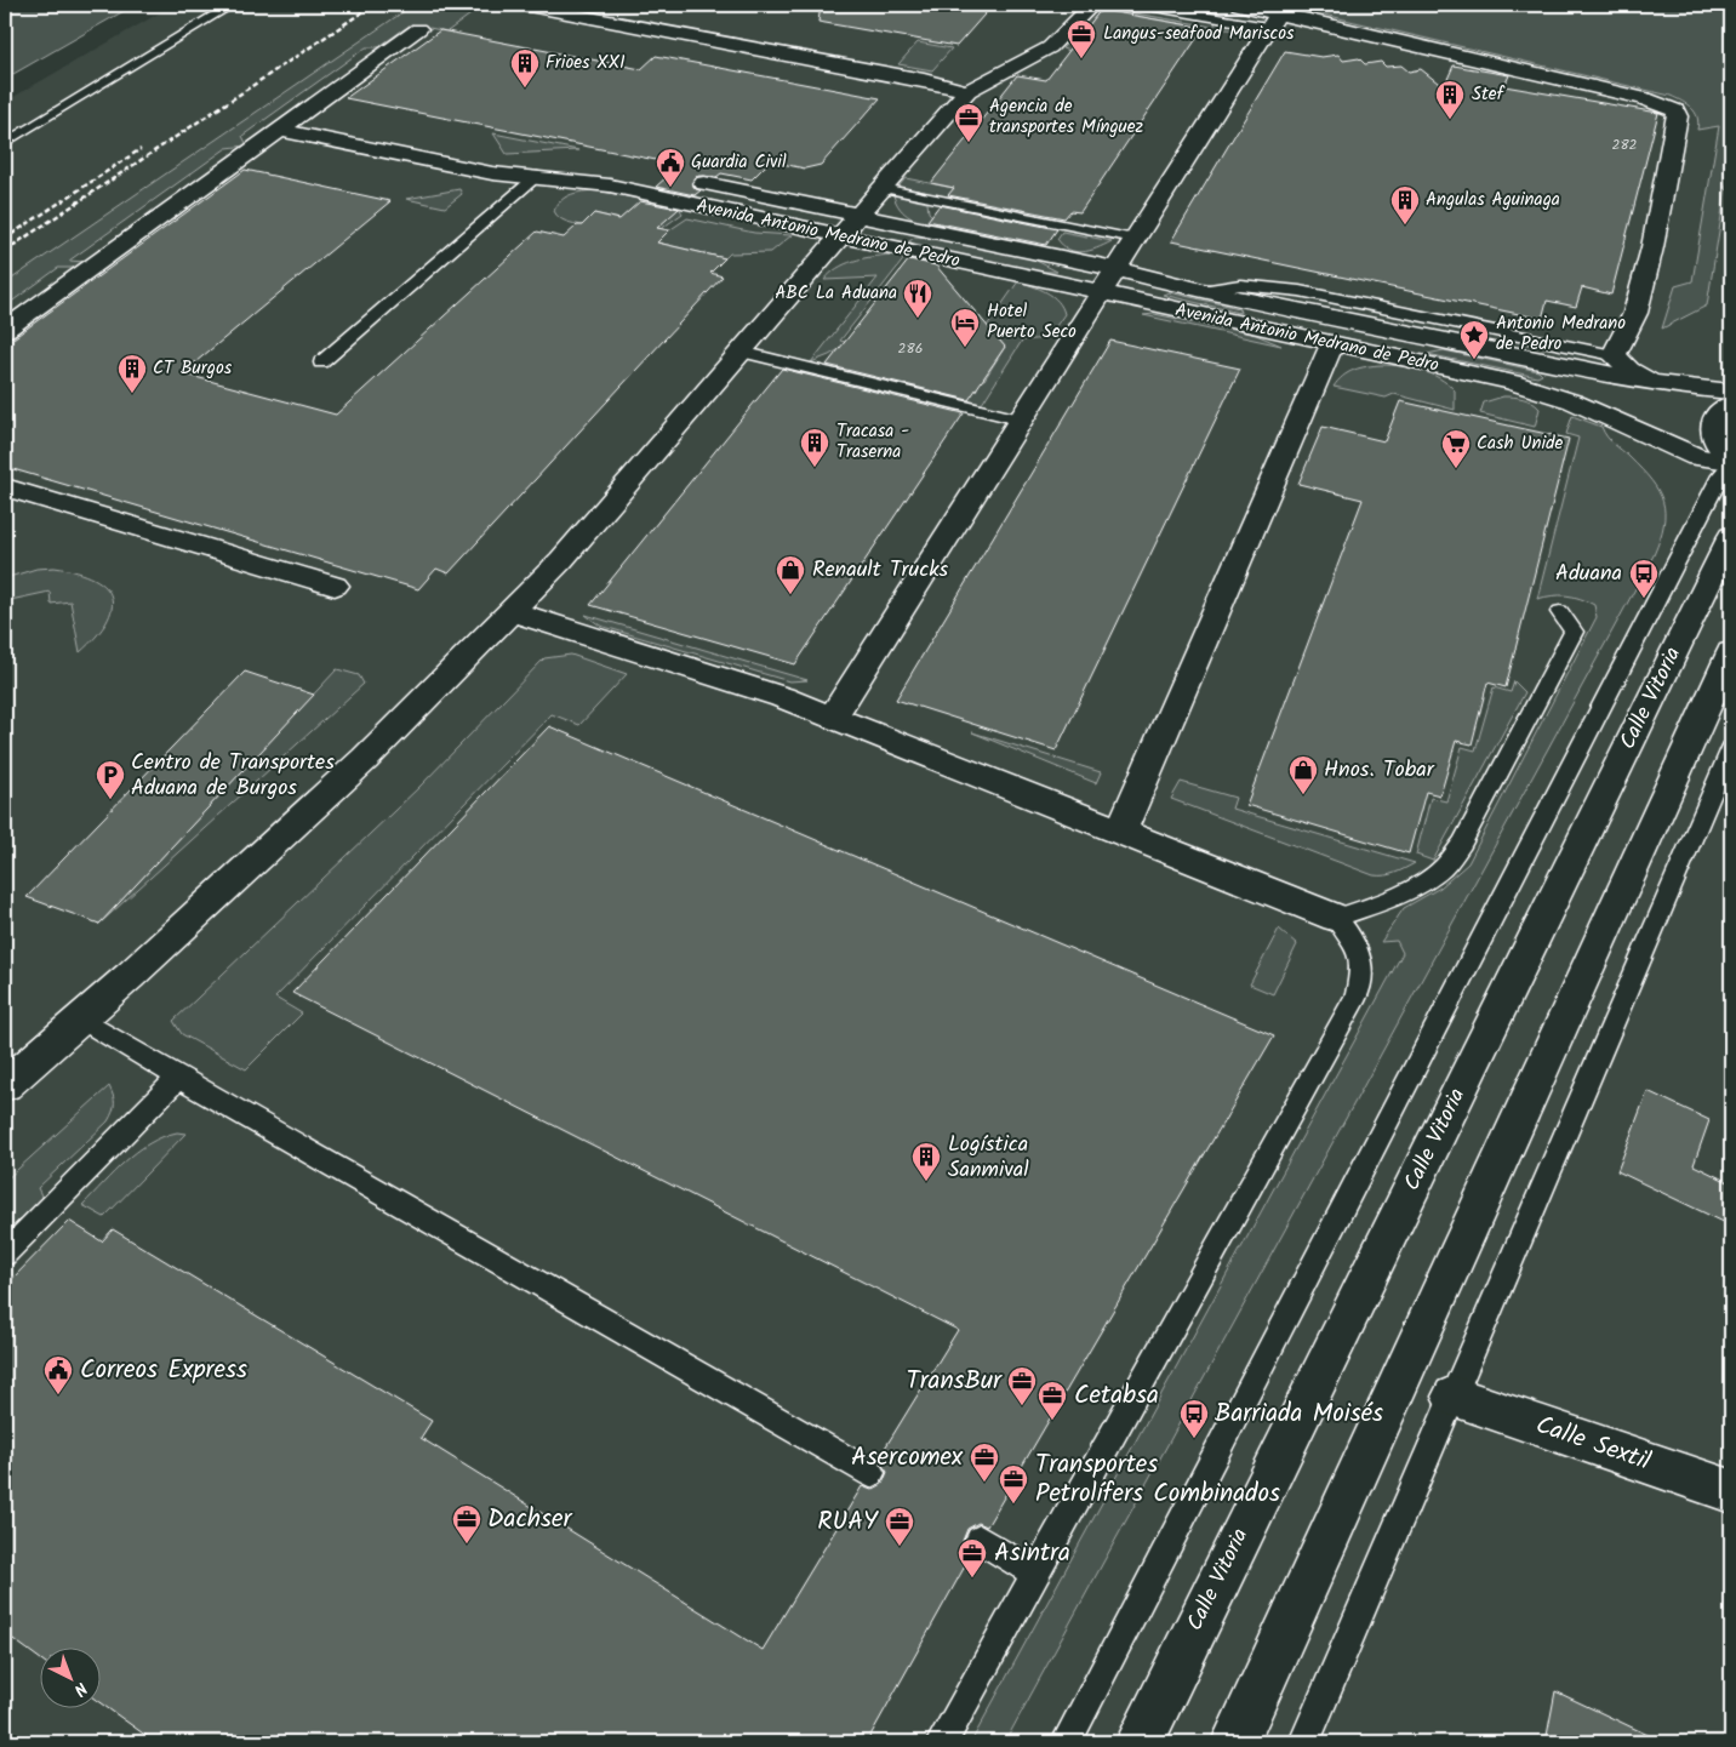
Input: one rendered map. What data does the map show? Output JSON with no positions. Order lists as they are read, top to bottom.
{
  "streets": {
    "main road": ["Avenida Antonio Medrano de Pedro", "Calle Vitoria", "Calle Sextil"]
  },
  "places": {
    "office": [
      "Langus-seafood Mariscos",
      "Agencia de transportes Mínguez",
      "TransBur",
      "Cetabsa",
      "Asercomex",
      "Transportes Petrolífers Combinados",
      "Dachser",
      "RUAY",
      "Asintra"
    ],
    "building": [
      "Frioes XXI",
      "Stef",
      "Angulas Aguinaga",
      "CT Burgos",
      "Tracasa - Traserna",
      "Logística Sanmival"
    ],
    "public building": ["Guardia Civil", "Correos Express"],
    "restaurant": ["ABC La Aduana"],
    "hotel": ["Hotel Puerto Seco"],
    "place": ["Antonio Medrano de Pedro"],
    "supermarket": ["Cash Unide"],
    "shop": ["Renault Trucks", "Hnos. Tobar"],
    "bus stop": ["Aduana", "Barriada Moisés"],
    "parking": ["Centro de Transportes Aduana de Burgos"]
  },
  "house_numbers": ["282", "286"],
  "north": "bottom right"
}
